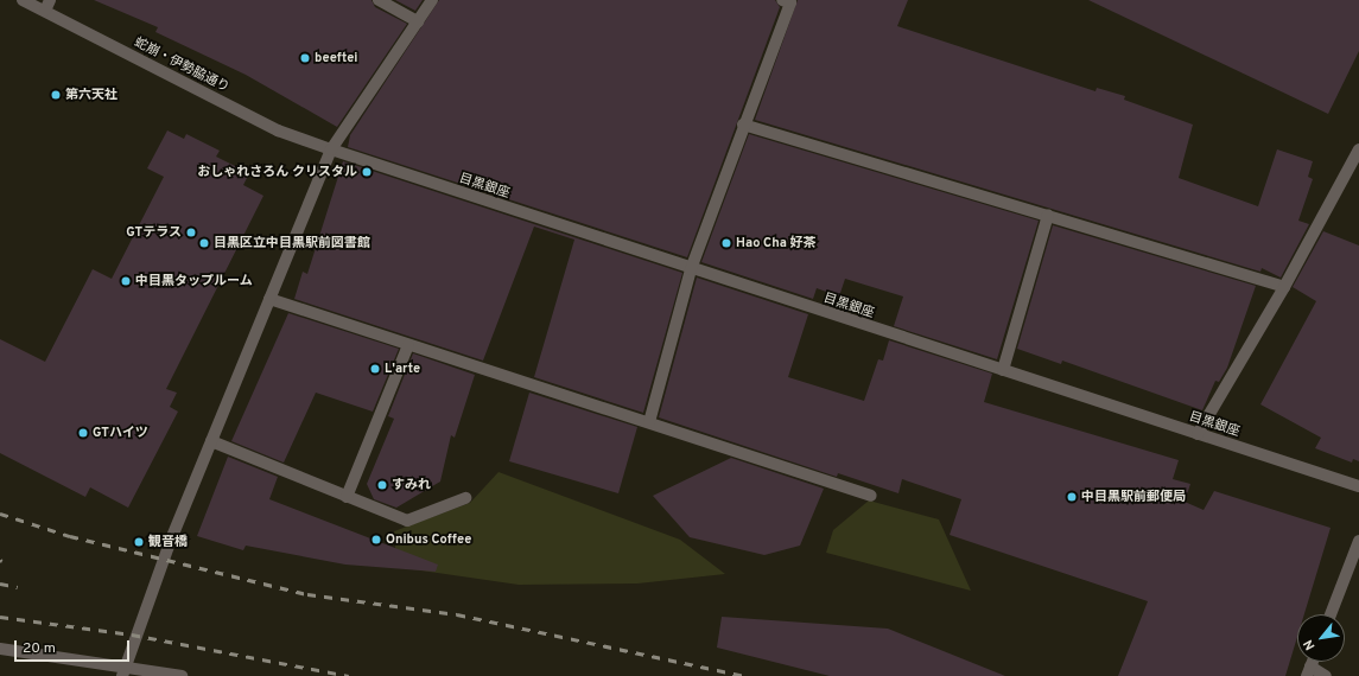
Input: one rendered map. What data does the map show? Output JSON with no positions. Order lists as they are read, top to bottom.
{
  "streets": {
    "street": ["蛇崩・伊勢脇通り", "目黒銀座"]
  },
  "crossings": [
    ["蛇崩・伊勢脇通り", "目黒銀座"]
  ],
  "places": [
    "beeftei",
    "第六天社",
    "おしゃれさろん クリスタル",
    "GTテラス",
    "目黒区立中目黒駅前図書館",
    "Hao Cha 好茶",
    "中目黒タップルーム",
    "L'arte",
    "GTハイツ",
    "すみれ",
    "中目黒駅前郵便局",
    "Onibus Coffee",
    "観音橋"
  ],
  "scale_bar": "20 m",
  "north": "bottom left"
}
